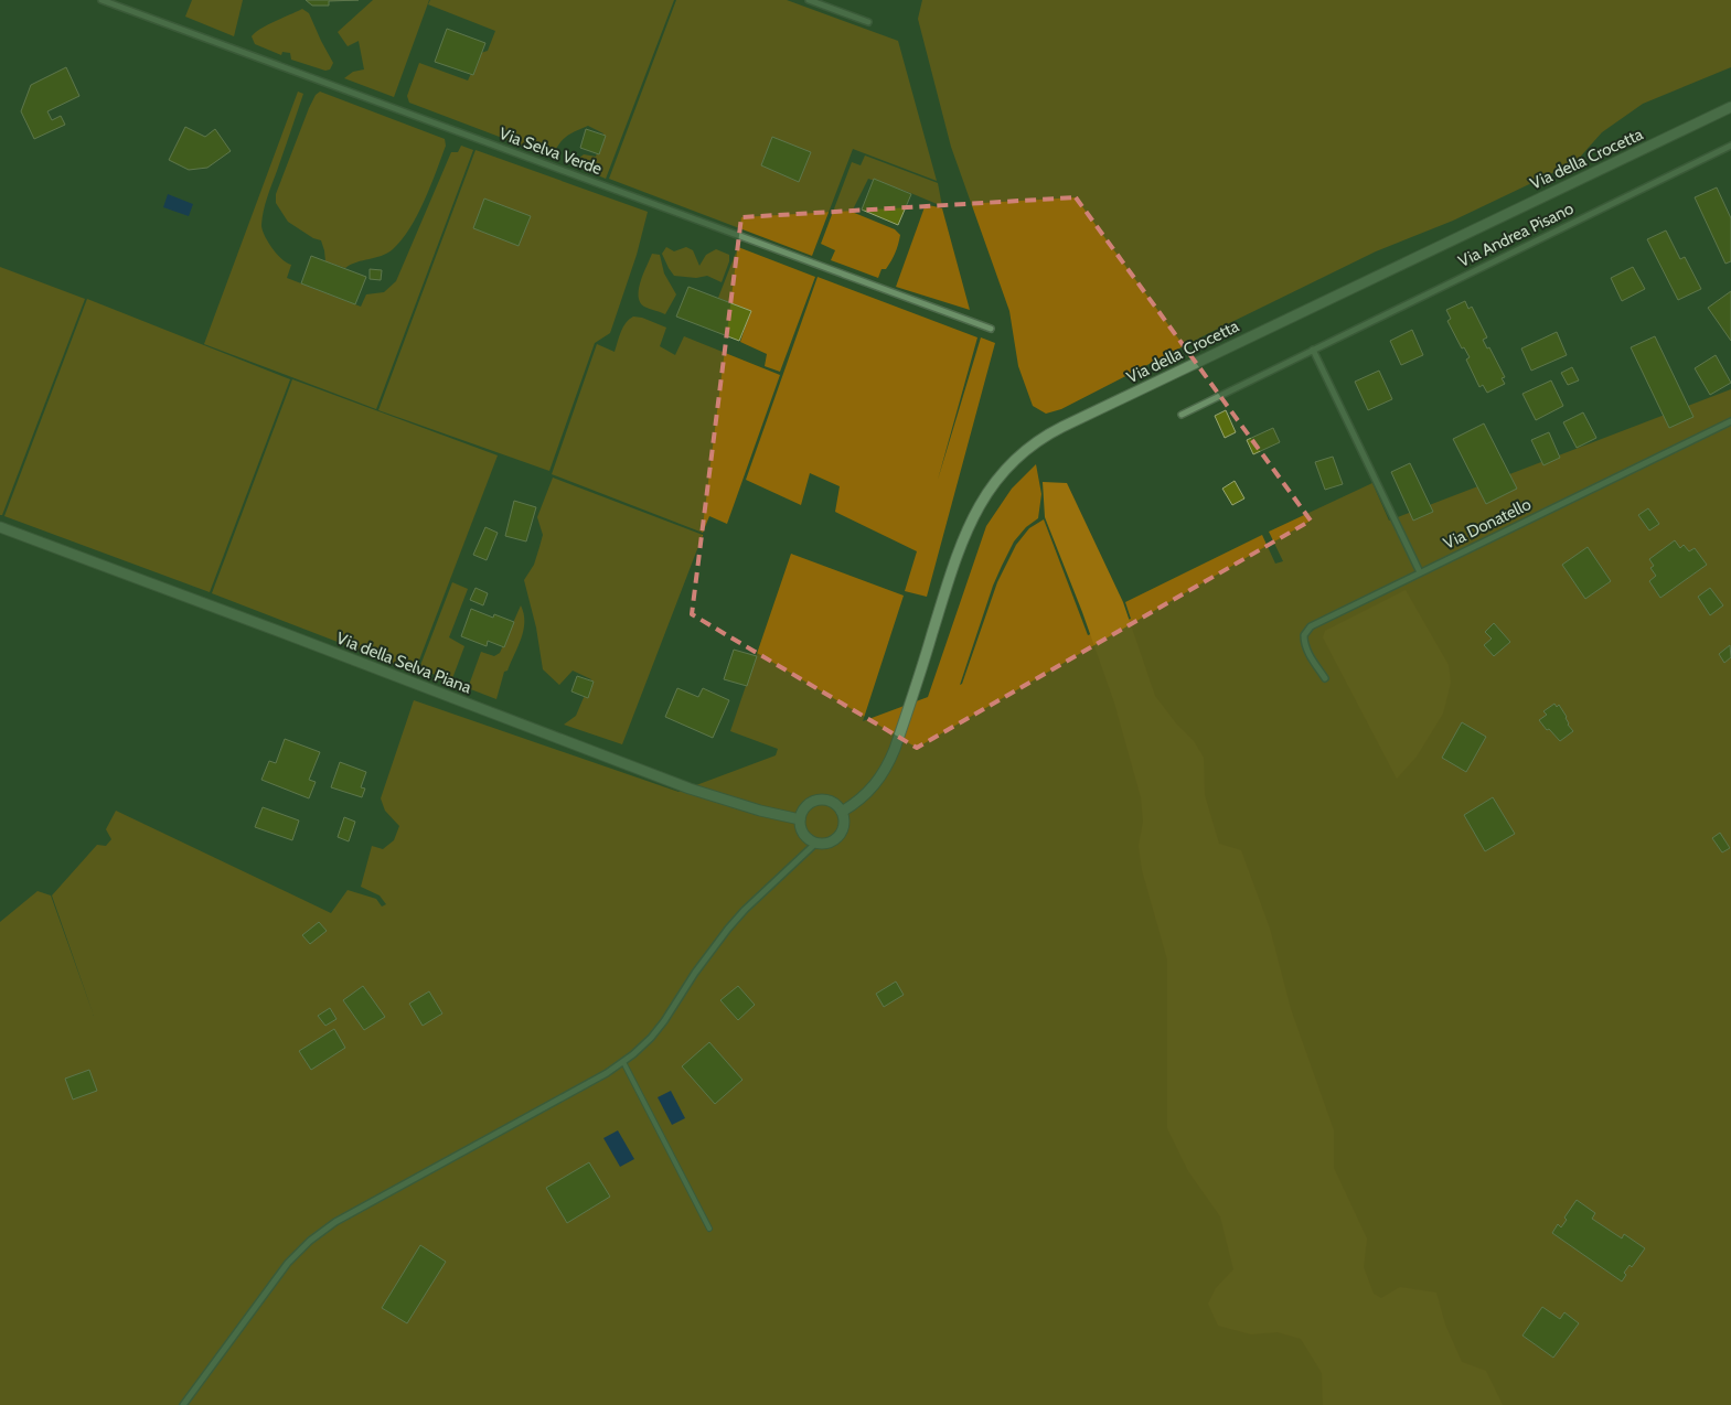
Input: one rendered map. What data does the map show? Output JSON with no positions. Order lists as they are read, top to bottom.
{
  "streets": {
    "street": [
      "Via Selva Verde",
      "Via della Crocetta",
      "Via Andrea Pisano",
      "Via Donatello",
      "Via della Selva Piana"
    ]
  },
  "crossings": [
    ["Via della Crocetta", "Via della Selva Piana"]
  ]
}
